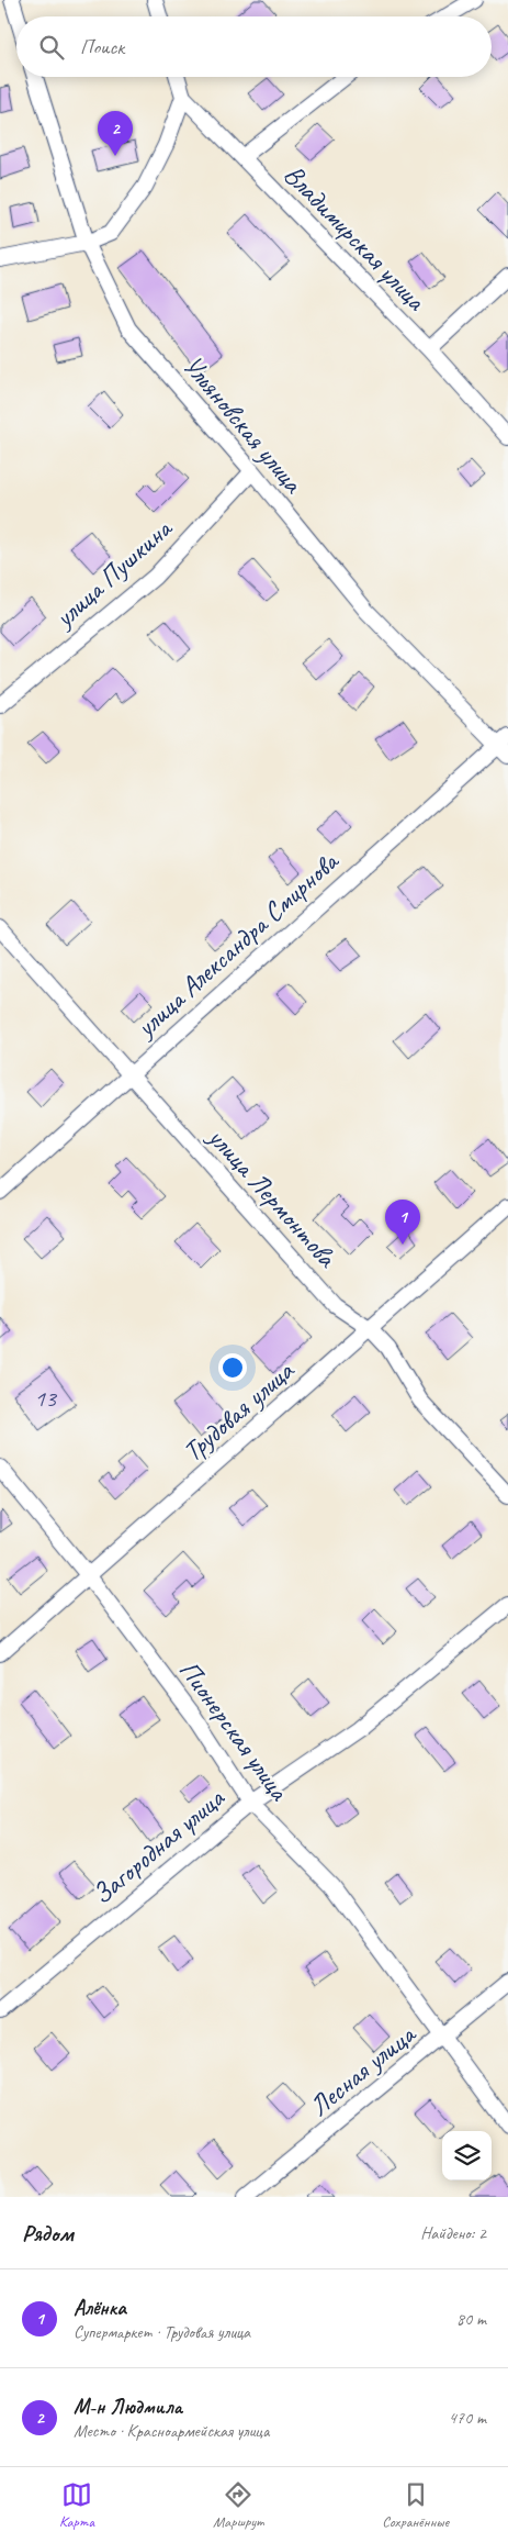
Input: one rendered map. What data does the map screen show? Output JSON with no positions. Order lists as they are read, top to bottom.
{
  "streets": {
    "street": [
      "Владимирская улица",
      "Ульяновская улица",
      "улица Пушкина",
      "улица Александра Смирнова",
      "улица Лермонтова",
      "Трудовая улица",
      "Пионерская улица",
      "Загородная улица",
      "Лесная улица"
    ]
  },
  "crossings": [
    ["Ульяновская улица", "улица Пушкина"],
    ["Ульяновская улица", "улица Александра Смирнова"],
    ["улица Александра Смирнова", "улица Лермонтова"],
    ["улица Лермонтова", "Трудовая улица"],
    ["Трудовая улица", "Пионерская улица"],
    ["Пионерская улица", "Загородная улица"],
    ["Пионерская улица", "Лесная улица"]
  ],
  "house_numbers": ["13"],
  "page": {
    "search": "Поиск",
    "pins": ["2", "1"],
    "heading": ["Рядом", "Найдено: 2"],
    "list": [
      {
        "mark": "1",
        "name": "Алёнка",
        "note": "Супермаркет · Трудовая улица",
        "value": "80 m"
      },
      {
        "mark": "2",
        "name": "М-н Людмила",
        "note": "Место · Красноармейская улица",
        "value": "470 m"
      }
    ],
    "nav": ["Карта", "Маршрут", "Сохранённые"]
  }
}
